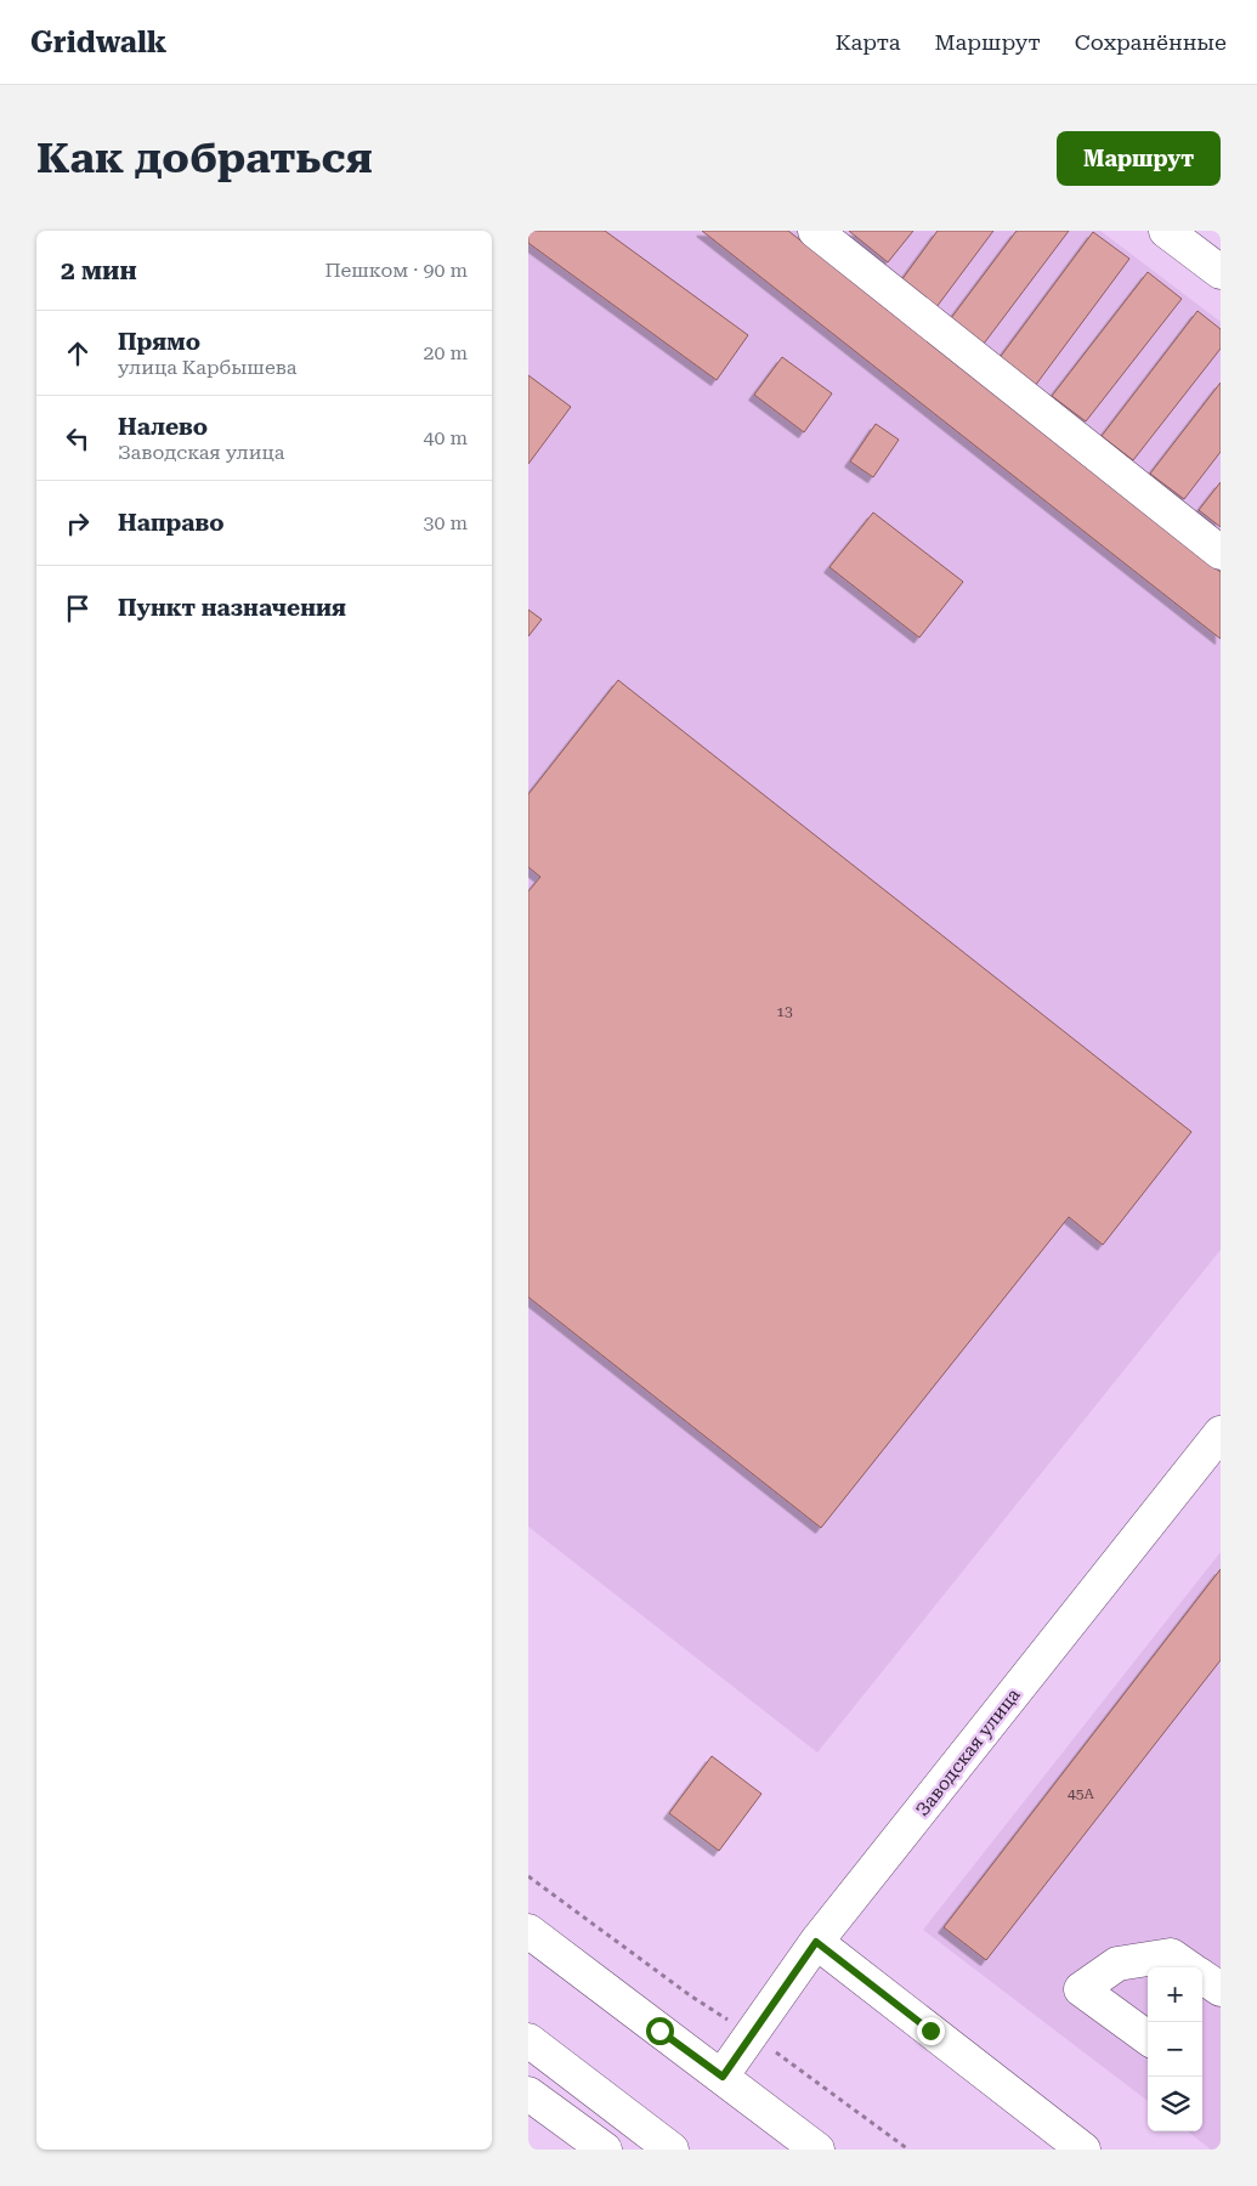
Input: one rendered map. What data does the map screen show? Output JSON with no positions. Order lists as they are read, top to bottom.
{
  "streets": {
    "street": ["Заводская улица"]
  },
  "house_numbers": ["13", "45А"],
  "page": {
    "header": "Gridwalk",
    "nav": ["Карта", "Маршрут", "Сохранённые"],
    "buttons": "Маршрут",
    "title": "Как добраться",
    "heading": ["2 мин", "Пешком · 90 m"],
    "list": [
      ["Прямо", "улица Карбышева", "20 m"],
      ["Налево", "Заводская улица", "40 m"],
      ["Направо", "30 m"],
      "Пункт назначения"
    ],
    "map_buttons": ["+", "−"]
  }
}
